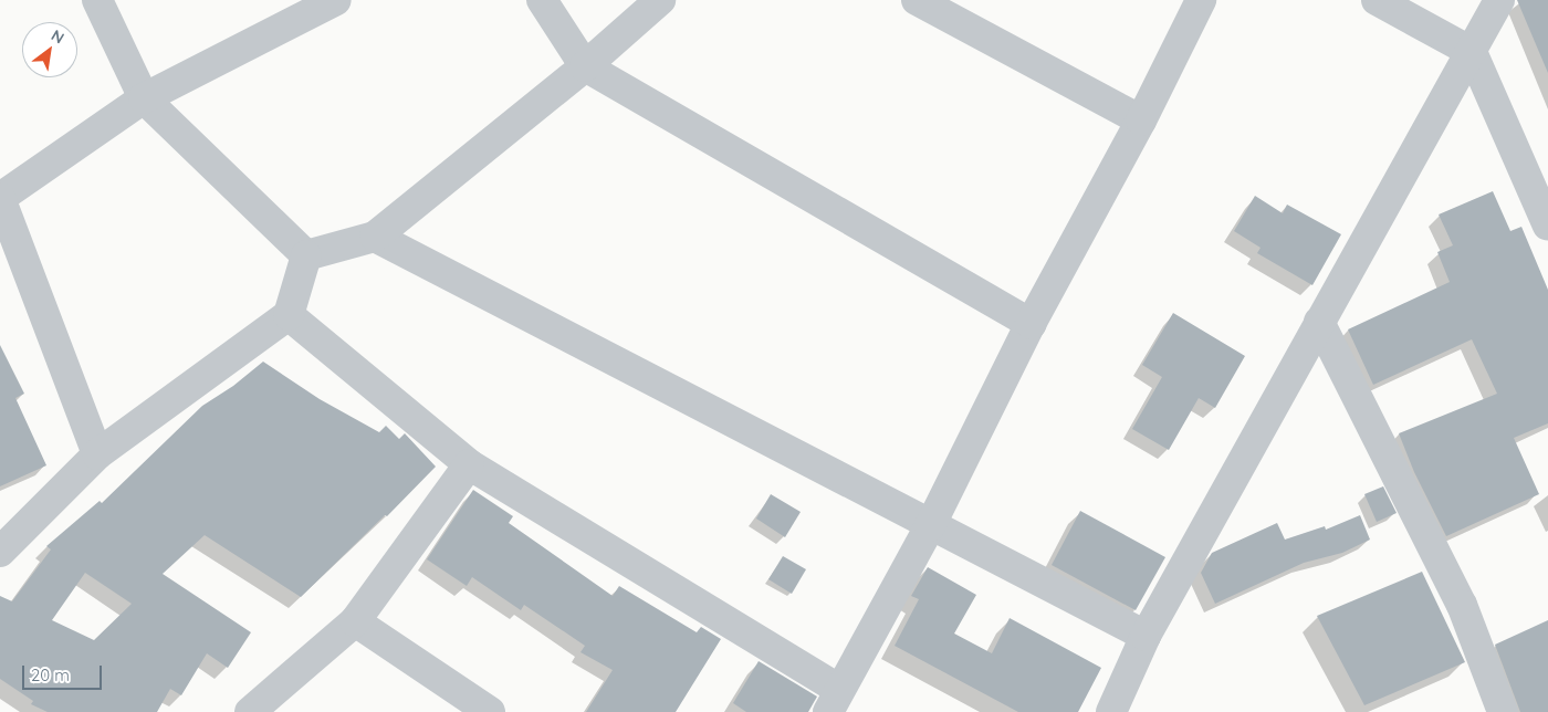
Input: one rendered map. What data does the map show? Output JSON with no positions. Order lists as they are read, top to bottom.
{
  "scale_bar": "20 m",
  "north": "top right"
}
